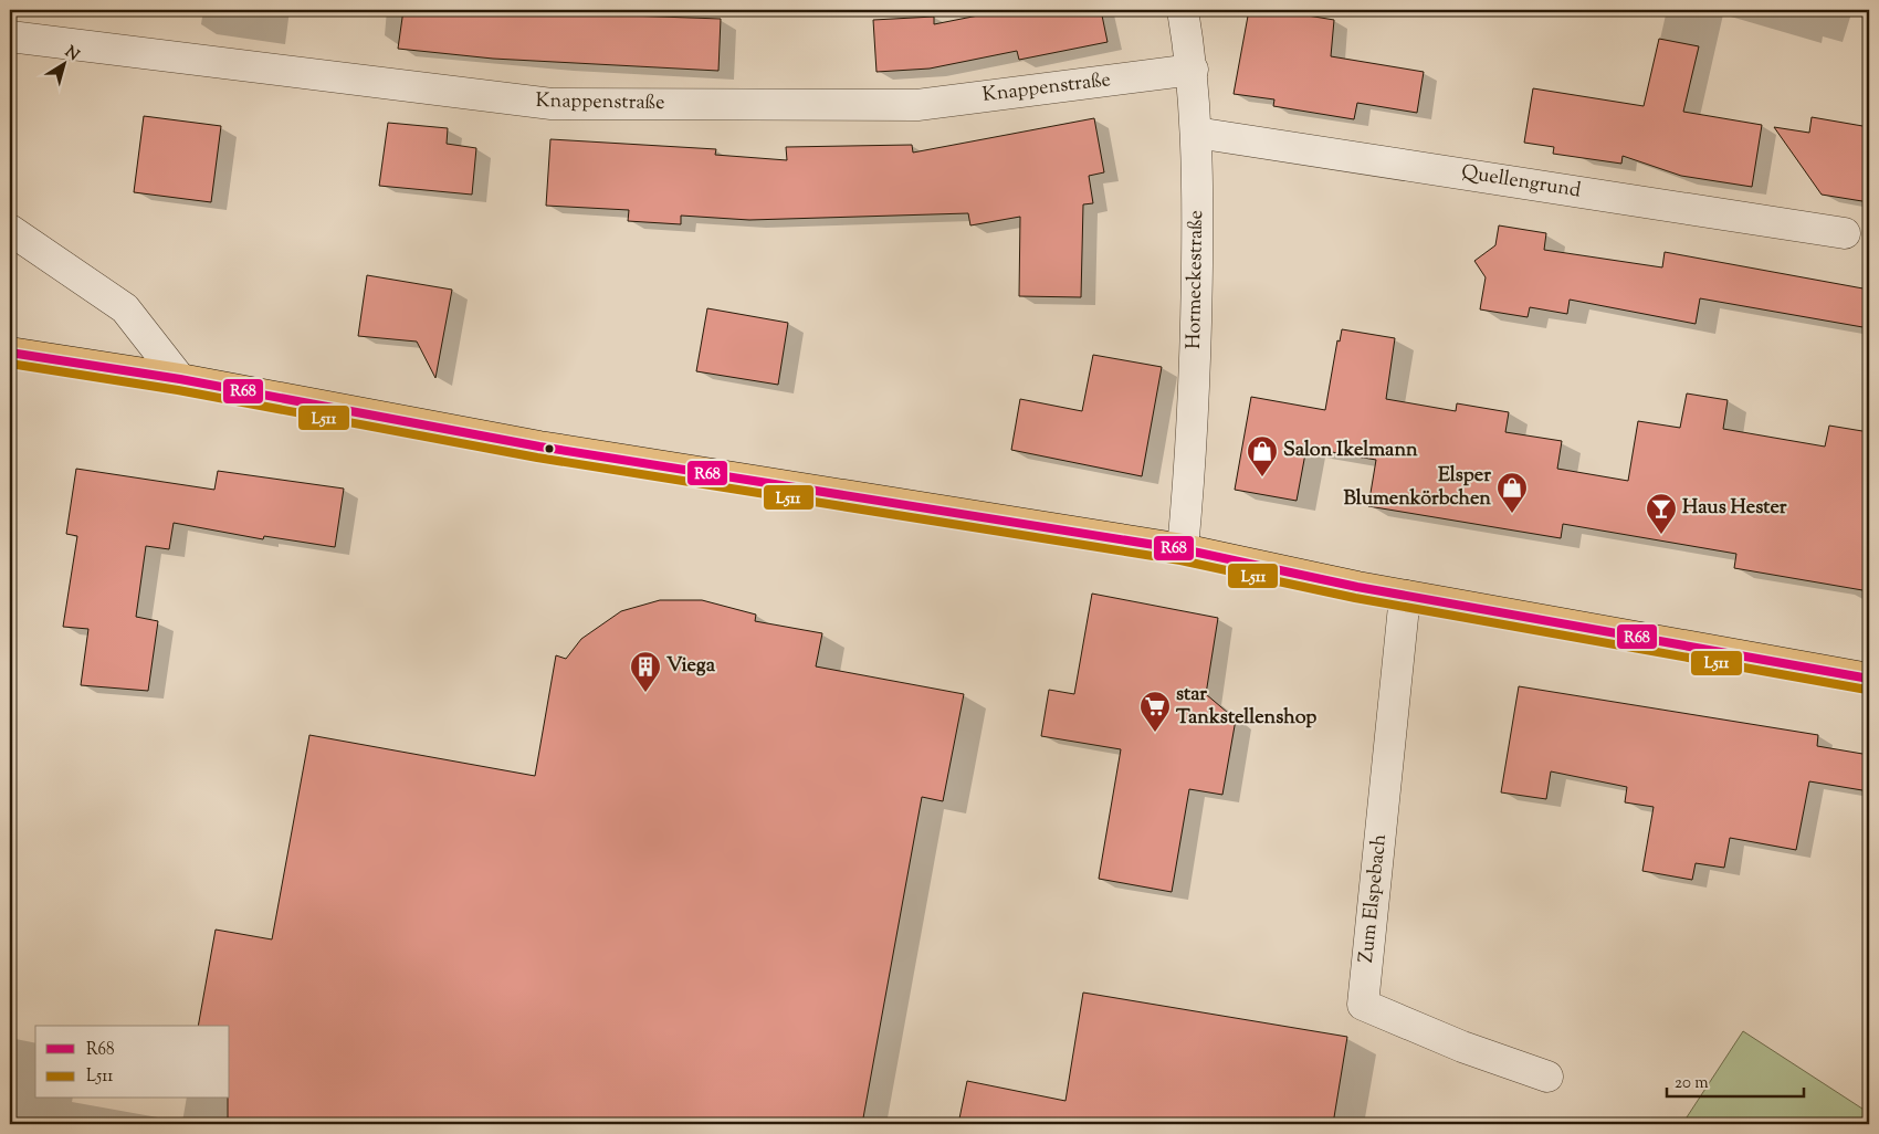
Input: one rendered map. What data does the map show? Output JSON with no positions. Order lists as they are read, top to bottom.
{
  "streets": {
    "street": [
      "Knappenstraße",
      "Quellengrund",
      "Hormeckestraße",
      "Zum Elspebach"
    ]
  },
  "crossings": [
    ["Knappenstraße", "Hormeckestraße"],
    ["Quellengrund", "Hormeckestraße"]
  ],
  "places": {
    "shop": ["Salon Ikelmann", "Elsper Blumenkörbchen"],
    "bar": ["Haus Hester"],
    "building": ["Viega"],
    "supermarket": ["star Tankstellenshop"]
  },
  "lines": ["transit line R68", "transit line L511"],
  "legend": ["R68", "L511"],
  "scale_bar": "20 m",
  "north": "top right"
}
